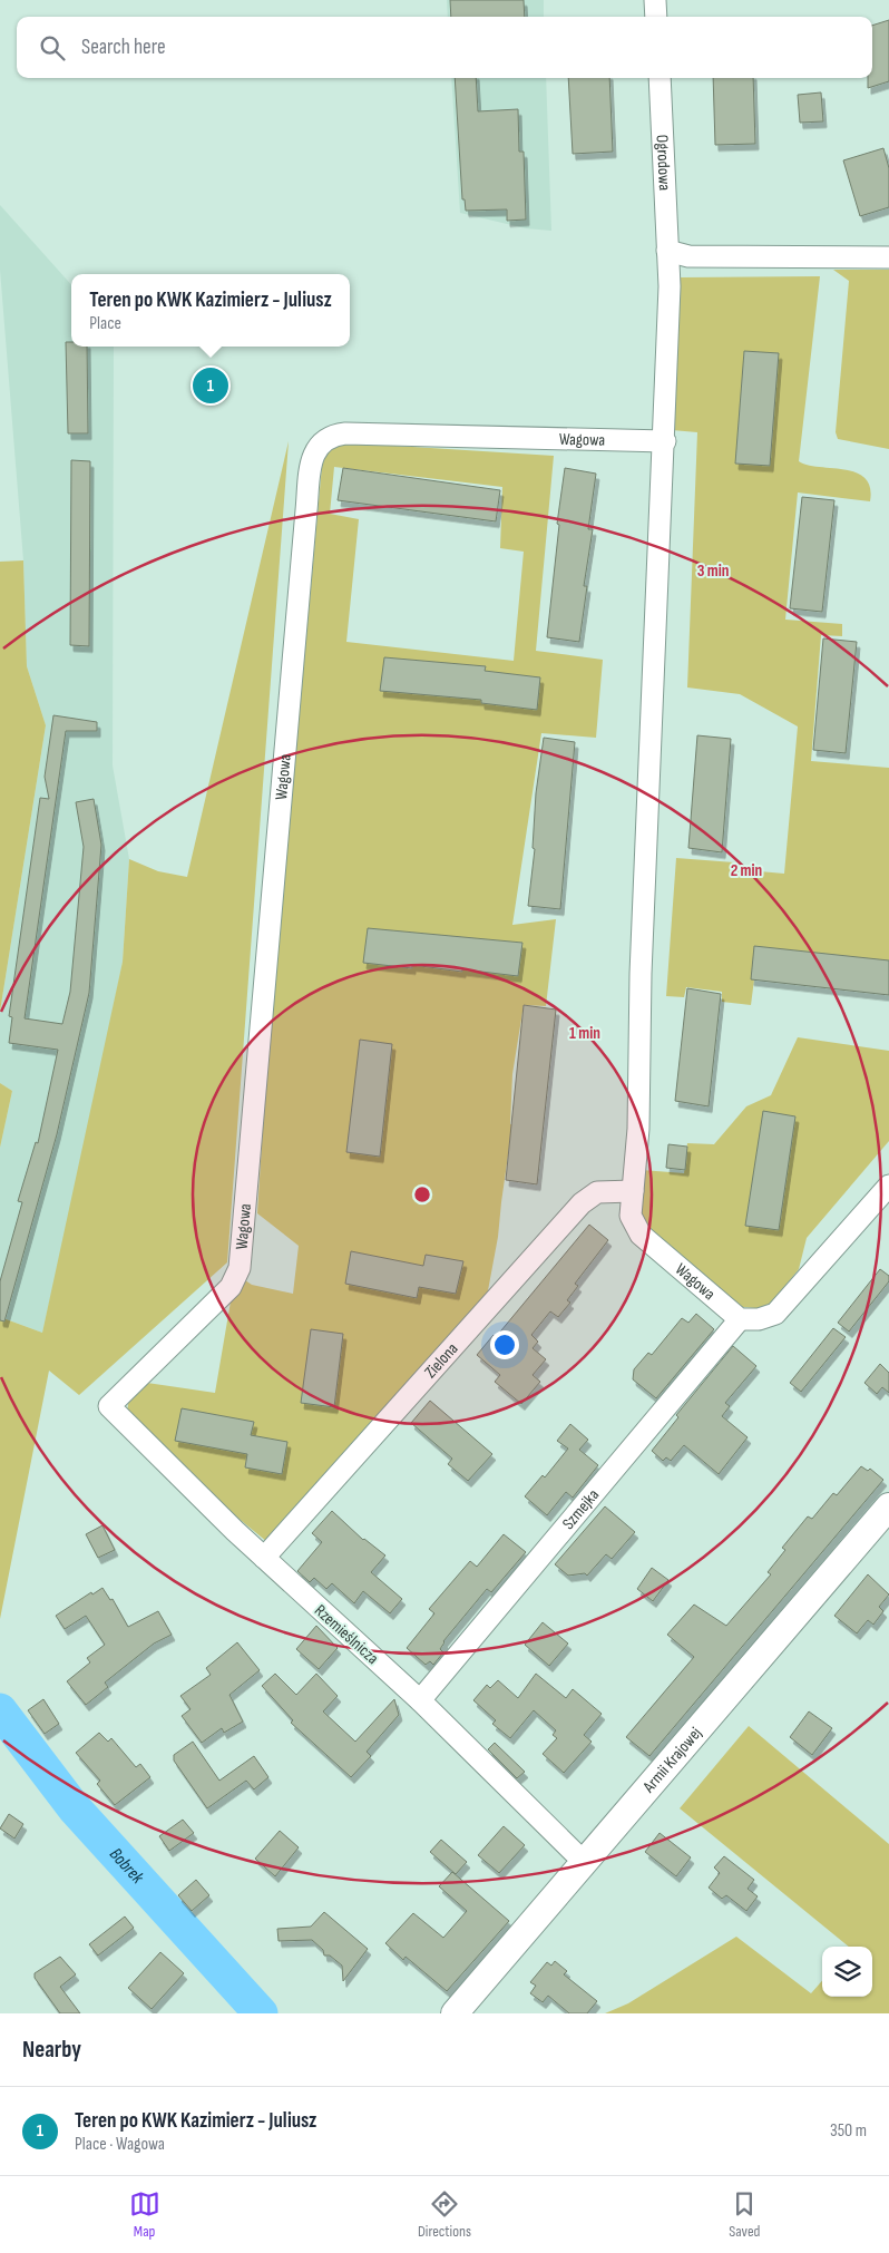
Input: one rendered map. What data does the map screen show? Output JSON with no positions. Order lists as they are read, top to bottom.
{
  "streets": {
    "street": [
      "Ogrodowa",
      "Wagowa",
      "Zielona",
      "Szmejka",
      "Rzemieślnicza",
      "Armii Krajowej"
    ]
  },
  "crossings": [
    ["Ogrodowa", "Wagowa"],
    ["Wagowa", "Zielona"],
    ["Wagowa", "Szmejka"],
    ["Wagowa", "Rzemieślnicza"],
    ["Zielona", "Rzemieślnicza"],
    ["Szmejka", "Rzemieślnicza"],
    ["Rzemieślnicza", "Armii Krajowej"]
  ],
  "water": ["Bobrek"],
  "page": {
    "search": "Search here",
    "popup": ["Teren po KWK Kazimierz - Juliusz", "Place"],
    "pins": "1",
    "heading": "Nearby",
    "list": [
      {
        "mark": "1",
        "name": "Teren po KWK Kazimierz - Juliusz",
        "note": "Place · Wagowa",
        "value": "350 m"
      }
    ],
    "nav": ["Map", "Directions", "Saved"]
  },
  "rings": ["3 min", "2 min", "1 min"]
}
